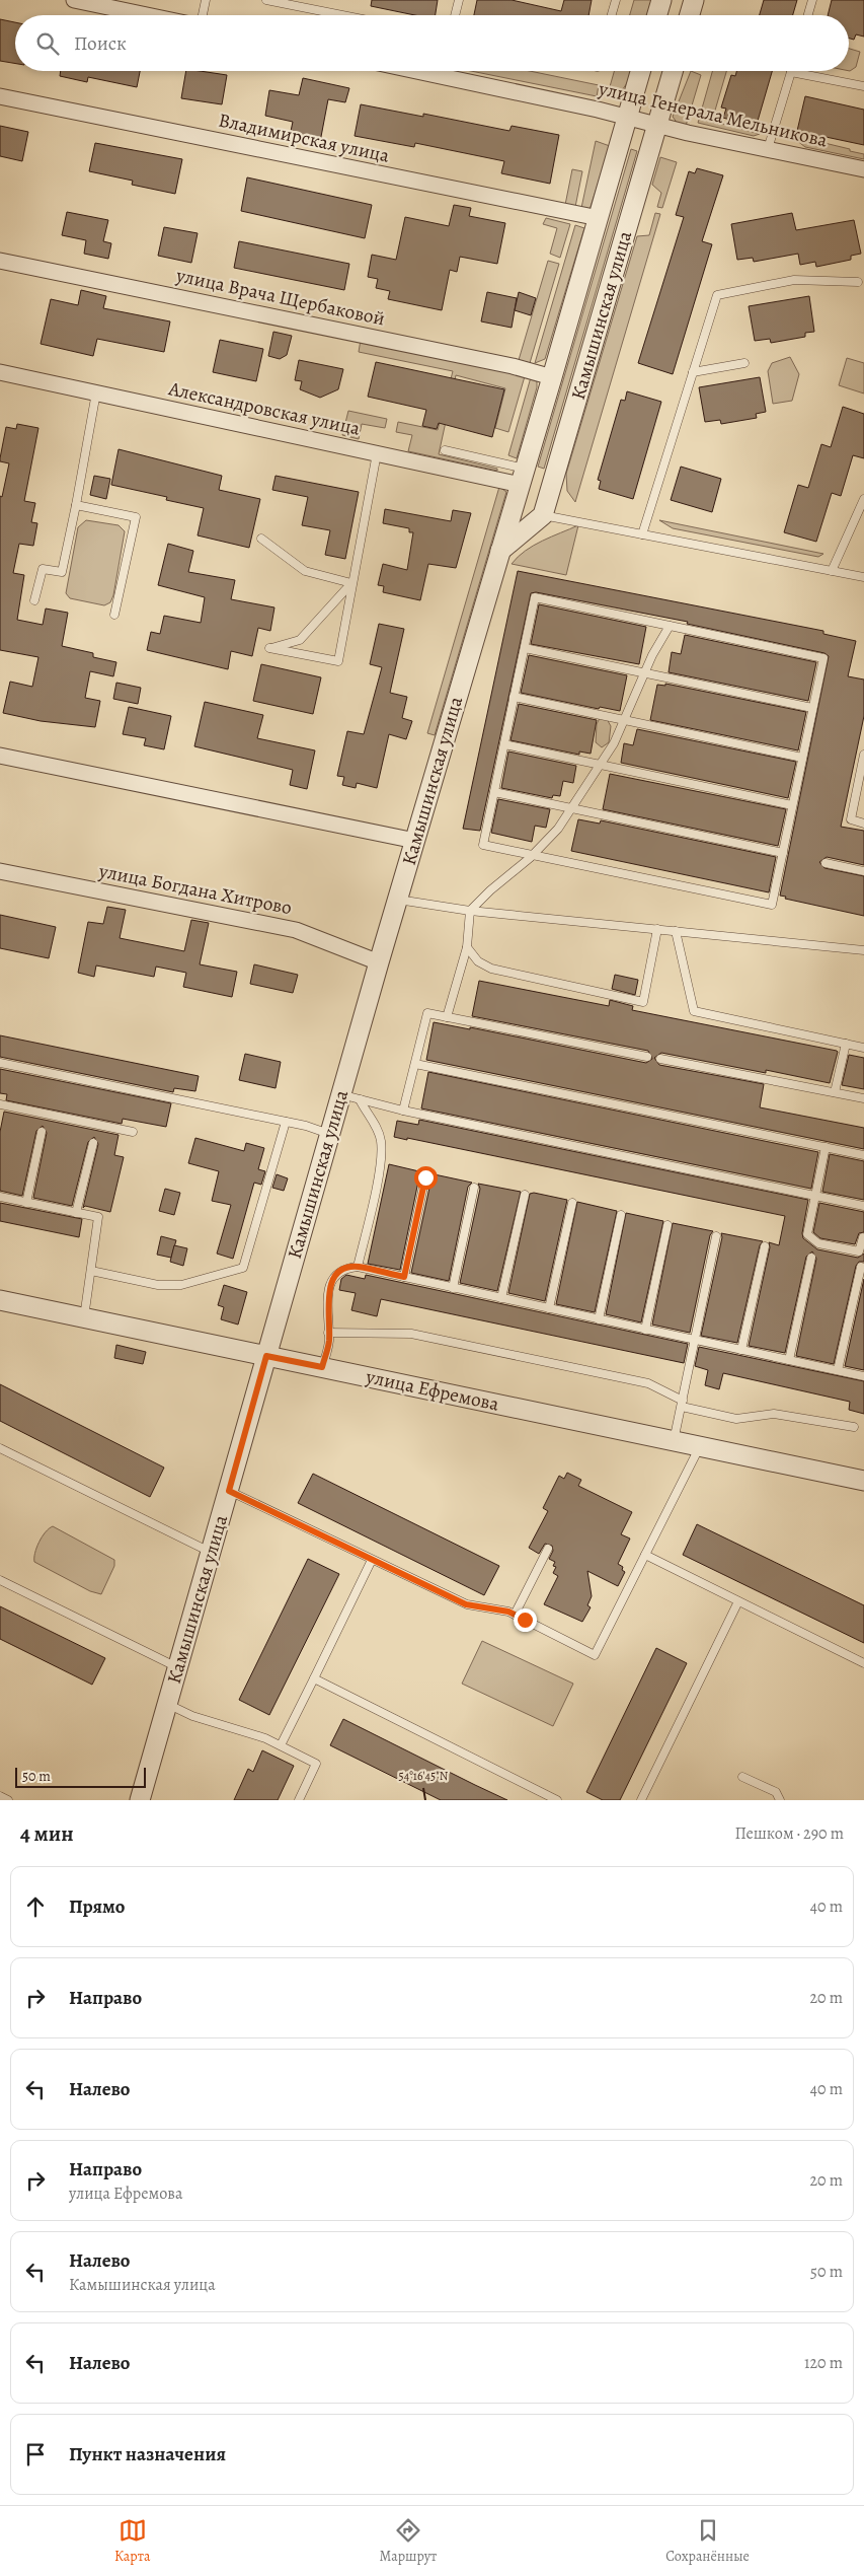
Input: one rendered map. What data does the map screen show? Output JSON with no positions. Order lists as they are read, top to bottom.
{
  "streets": {
    "street": [
      "улица Генерала Мельникова",
      "Владимирская улица",
      "улица Врача Щербаковой",
      "Камышинская улица",
      "Александровская улица",
      "улица Богдана Хитрово",
      "улица Ефремова"
    ]
  },
  "crossings": [
    ["улица Генерала Мельникова", "Камышинская улица"],
    ["Владимирская улица", "Камышинская улица"],
    ["улица Врача Щербаковой", "Камышинская улица"],
    ["Камышинская улица", "Александровская улица"],
    ["Камышинская улица", "улица Богдана Хитрово"],
    ["Камышинская улица", "улица Ефремова"]
  ],
  "scale_bar": "50 m",
  "page": {
    "search": "Поиск",
    "scale": "50 m",
    "heading": ["4 мин", "Пешком · 290 m"],
    "list": [
      ["Прямо", "40 m"],
      ["Направо", "20 m"],
      ["Налево", "40 m"],
      ["Направо", "улица Ефремова", "20 m"],
      ["Налево", "Камышинская улица", "50 m"],
      ["Налево", "120 m"],
      "Пункт назначения"
    ],
    "nav": ["Карта", "Маршрут", "Сохранённые"]
  },
  "coordinates": ["54°16'45\"N"]
}
